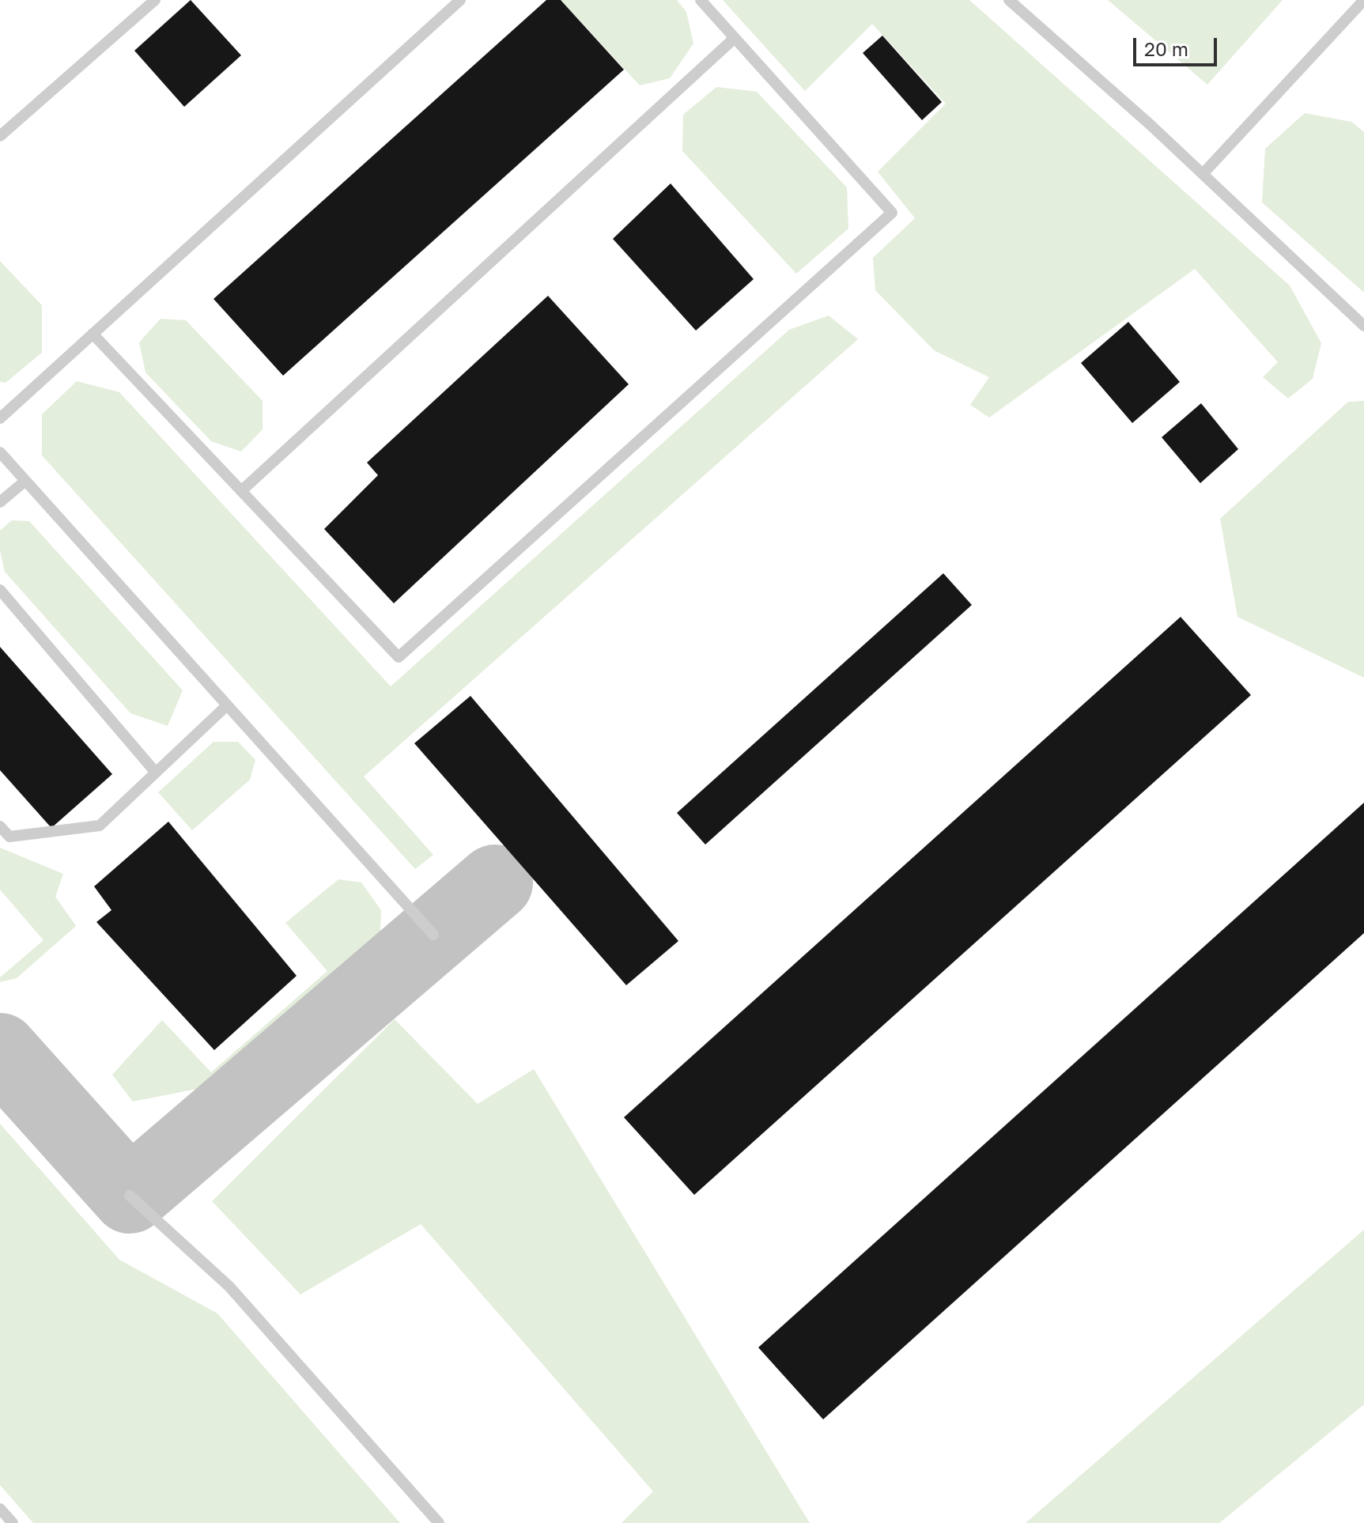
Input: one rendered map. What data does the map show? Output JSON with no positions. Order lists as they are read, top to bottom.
{
  "scale_bar": "20 m"
}
